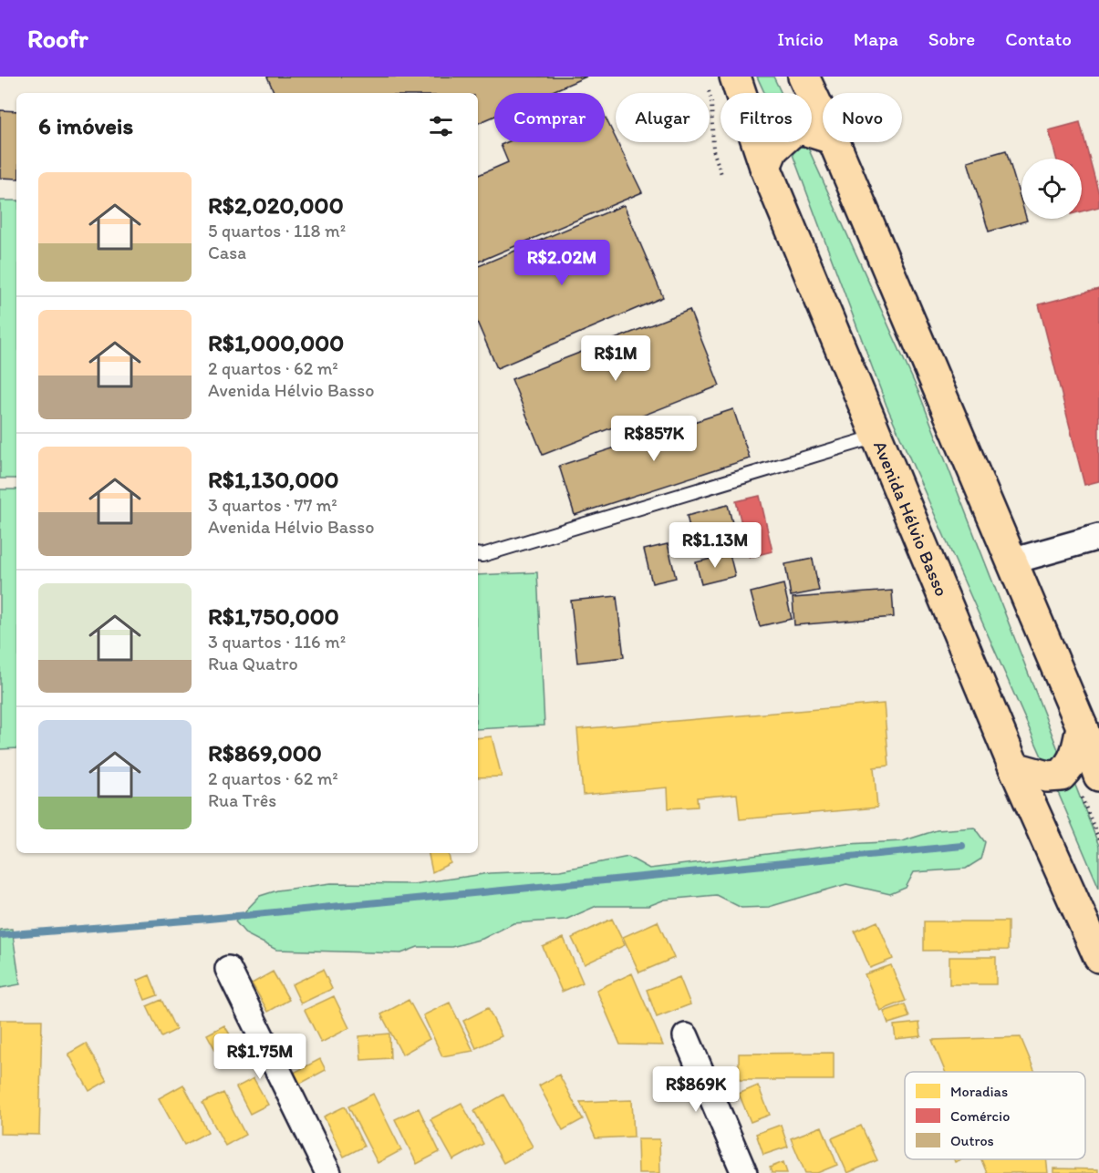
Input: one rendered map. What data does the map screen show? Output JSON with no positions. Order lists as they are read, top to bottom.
{
  "streets": {
    "main road": ["Avenida Hélvio Basso"]
  },
  "legend": ["Moradias", "Comércio", "Outros"],
  "page": {
    "header": "Roofr",
    "nav": [
      "Início",
      "Mapa",
      "Sobre",
      "Contato"
    ],
    "chip": [
      "Comprar",
      "Alugar",
      "Filtros",
      "Novo"
    ],
    "heading": "6 imóveis",
    "list": [
      {
        "name": "R$2,020,000",
        "note": "5 quartos · 118 m² · Casa"
      },
      {
        "name": "R$1,000,000",
        "note": "2 quartos · 62 m² · Avenida Hélvio Basso"
      },
      {
        "name": "R$1,130,000",
        "note": "3 quartos · 77 m² · Avenida Hélvio Basso"
      },
      {
        "name": "R$1,750,000",
        "note": "3 quartos · 116 m² · Rua Quatro"
      },
      {
        "name": "R$869,000",
        "note": "2 quartos · 62 m² · Rua Três"
      }
    ],
    "price": [
      "R$2.02M",
      "R$1M",
      "R$857K",
      "R$1.13M",
      "R$1.75M",
      "R$869K"
    ]
  }
}
